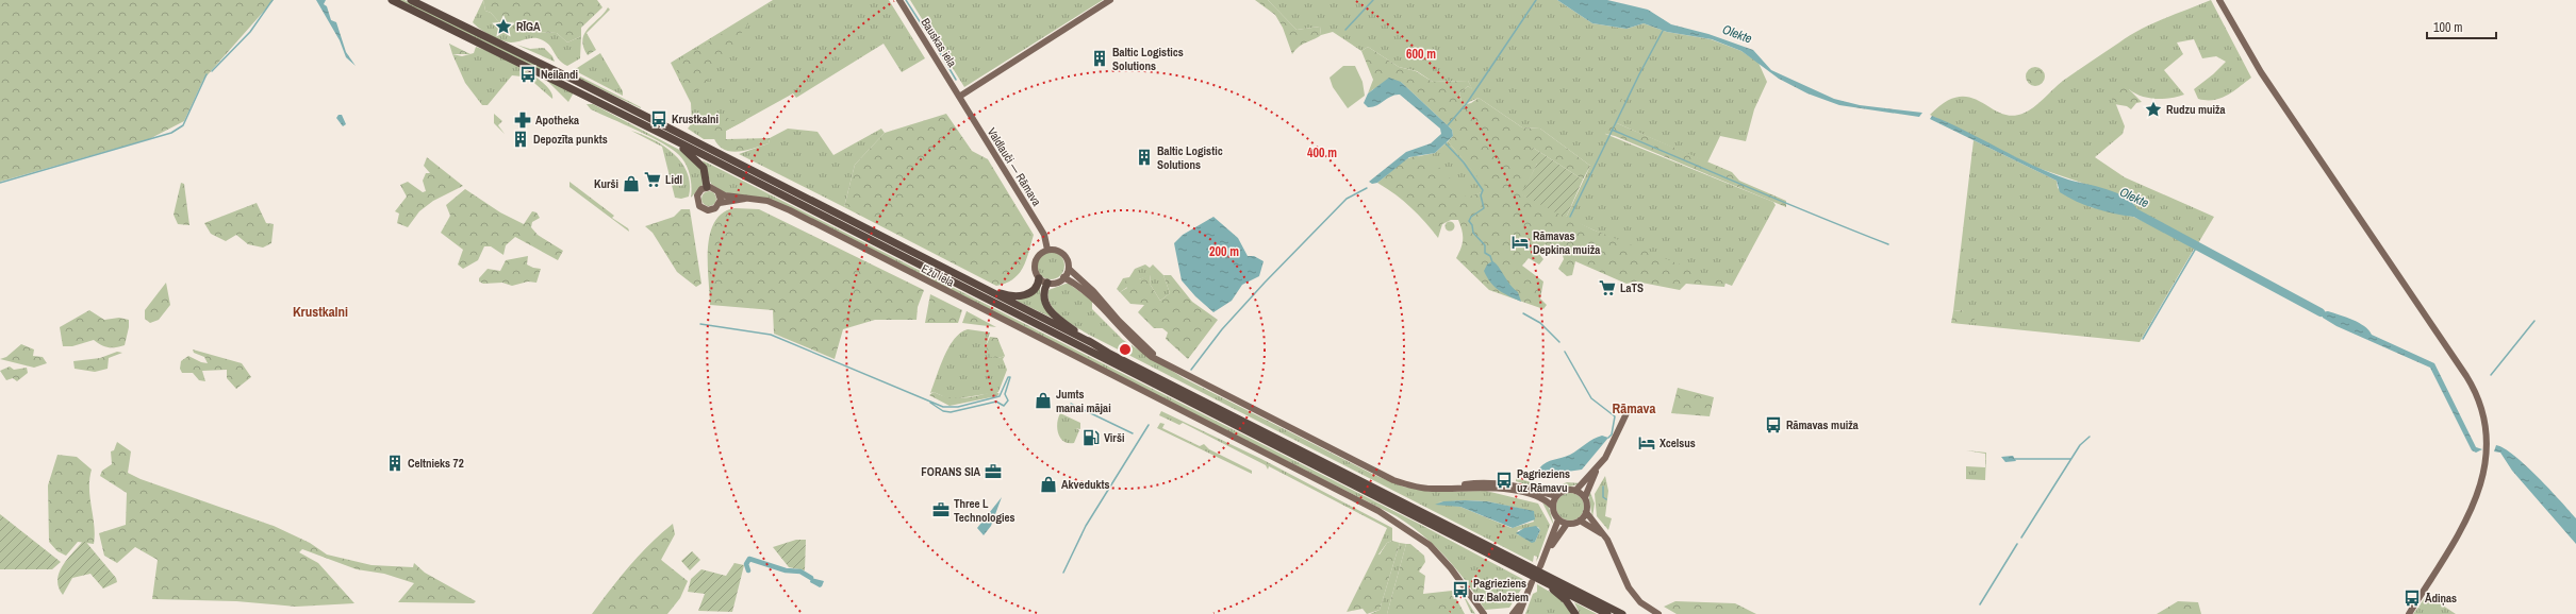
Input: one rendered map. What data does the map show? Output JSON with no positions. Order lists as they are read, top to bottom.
{
  "streets": {
    "main road": ["Bauskas iela", "Valdlauči — Rāmava", "Ežu iela"]
  },
  "crossings": [
    ["Bauskas iela", "Valdlauči — Rāmava"]
  ],
  "districts": ["Krustkalni", "Rāmava"],
  "water": ["Olekte"],
  "places": {
    "place": ["RĪGA", "Rudzu muiža"],
    "building": [
      "Baltic Logistics Solutions",
      "Depozīta punkts",
      "Baltic Logistic Solutions",
      "Celtnieks 72"
    ],
    "bus stop": [
      "Neilandi",
      "Krustkalni",
      "Rāmavas muiža",
      "Pagrieziens uz Rāmavu",
      "Pagrieziens uz Baložiem",
      "Ādiņas"
    ],
    "pharmacy": ["Apotheka"],
    "supermarket": ["Lidl", "LaTS"],
    "shop": ["Kurši", "Jumts manai mājai", "Akvedukts"],
    "hotel": ["Rāmavas Depkina muiža", "Xcelsus"],
    "fuel station": ["Virši"],
    "office": ["FORANS SIA", "Three L Technologies"]
  },
  "scale_bar": "100 m",
  "rings": ["600 m", "400 m", "200 m"]
}
